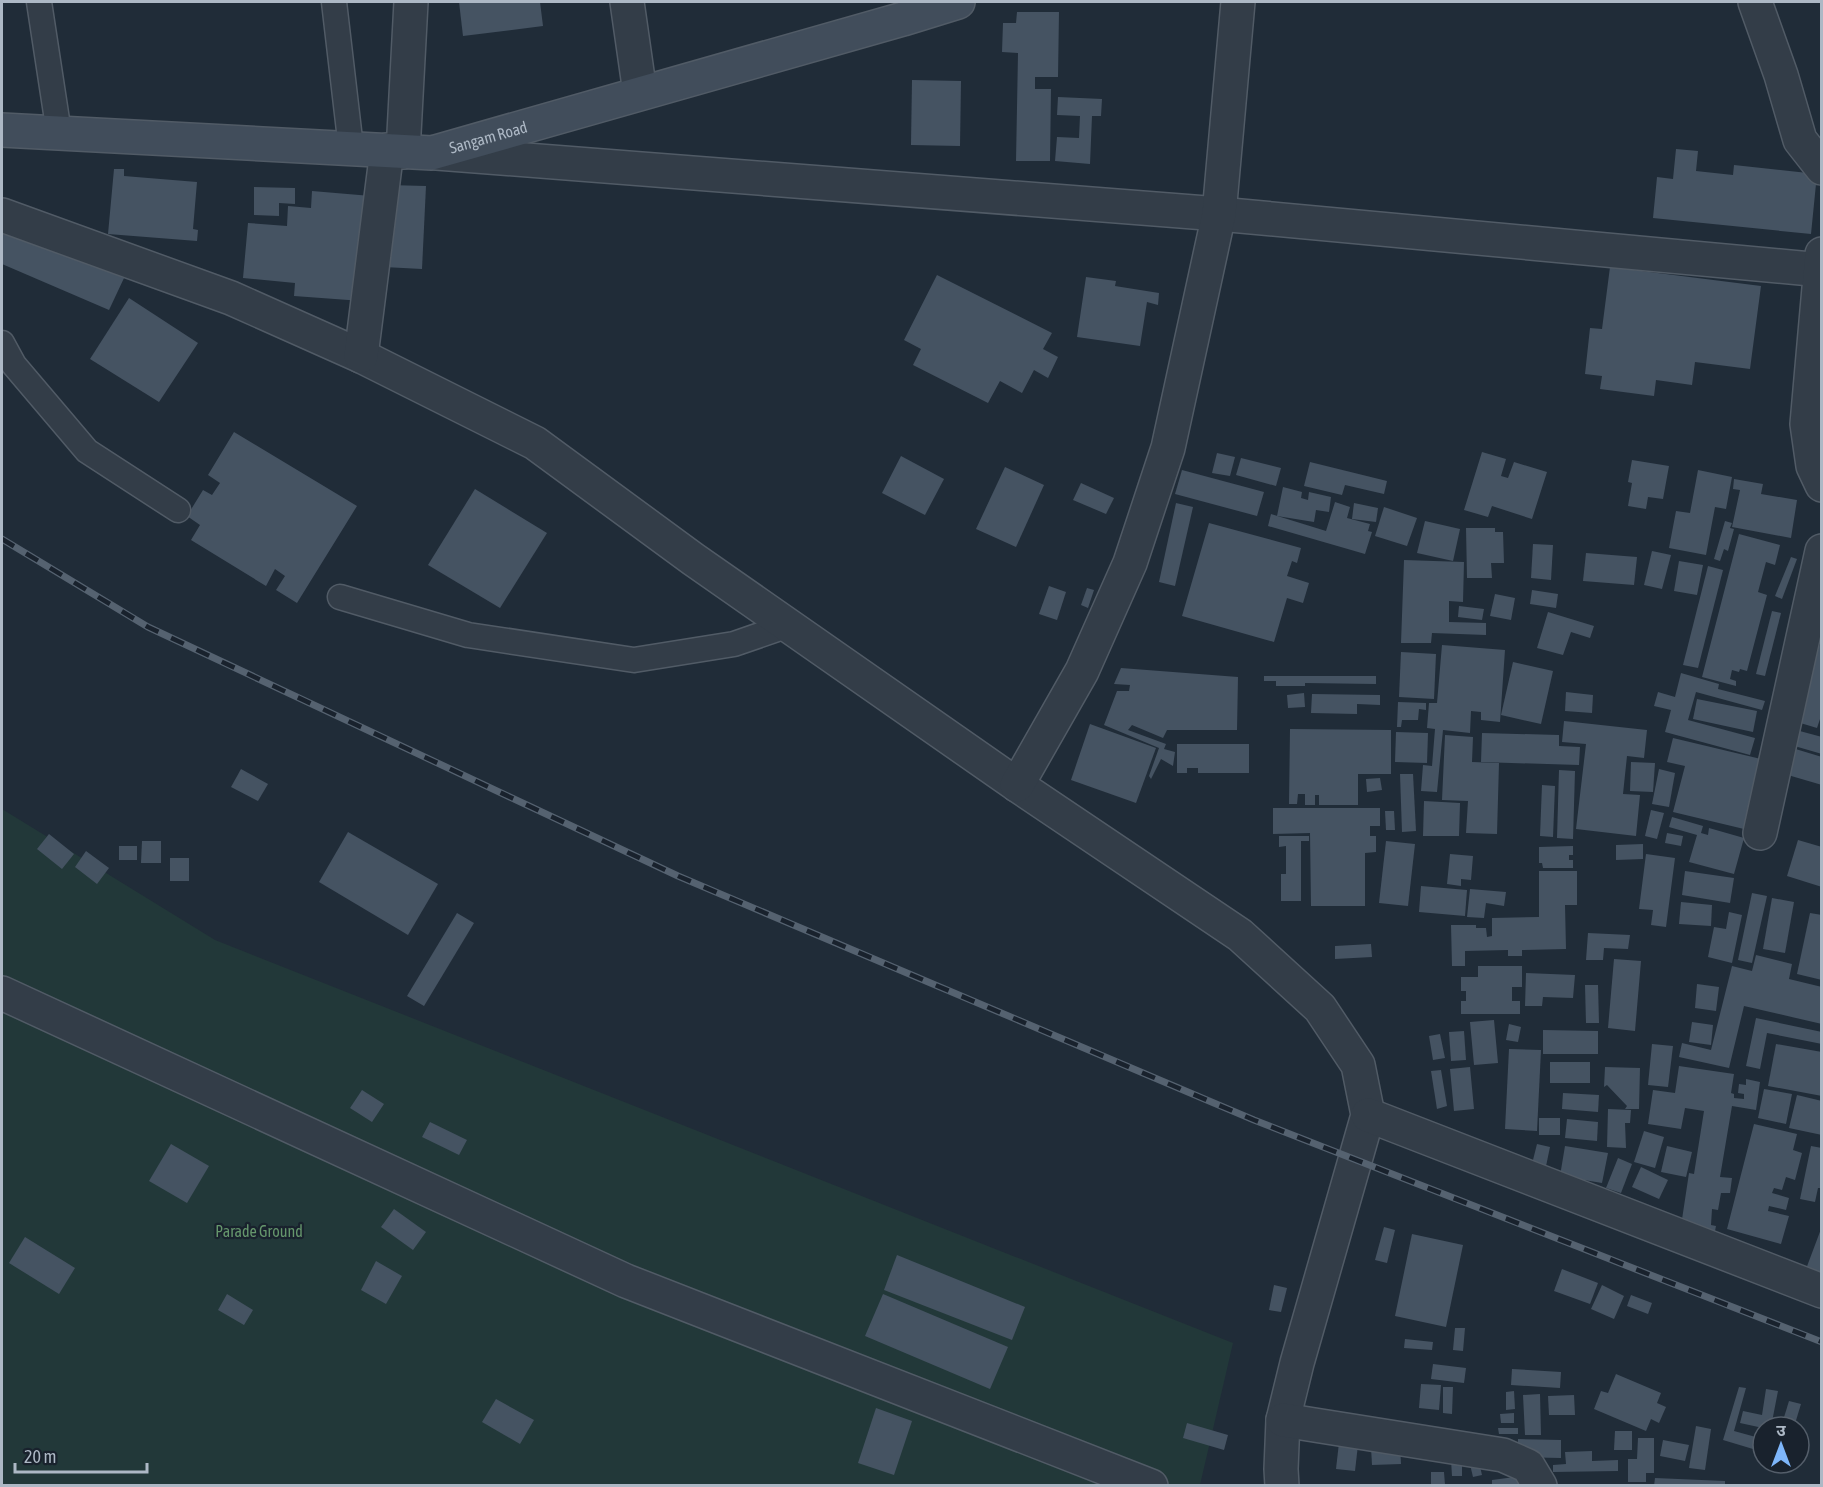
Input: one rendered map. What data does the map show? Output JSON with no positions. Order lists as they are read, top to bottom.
{
  "streets": {
    "main road": ["Sangam Road"]
  },
  "parks": ["Parade Ground"],
  "scale_bar": "20 m",
  "north": "top"
}
